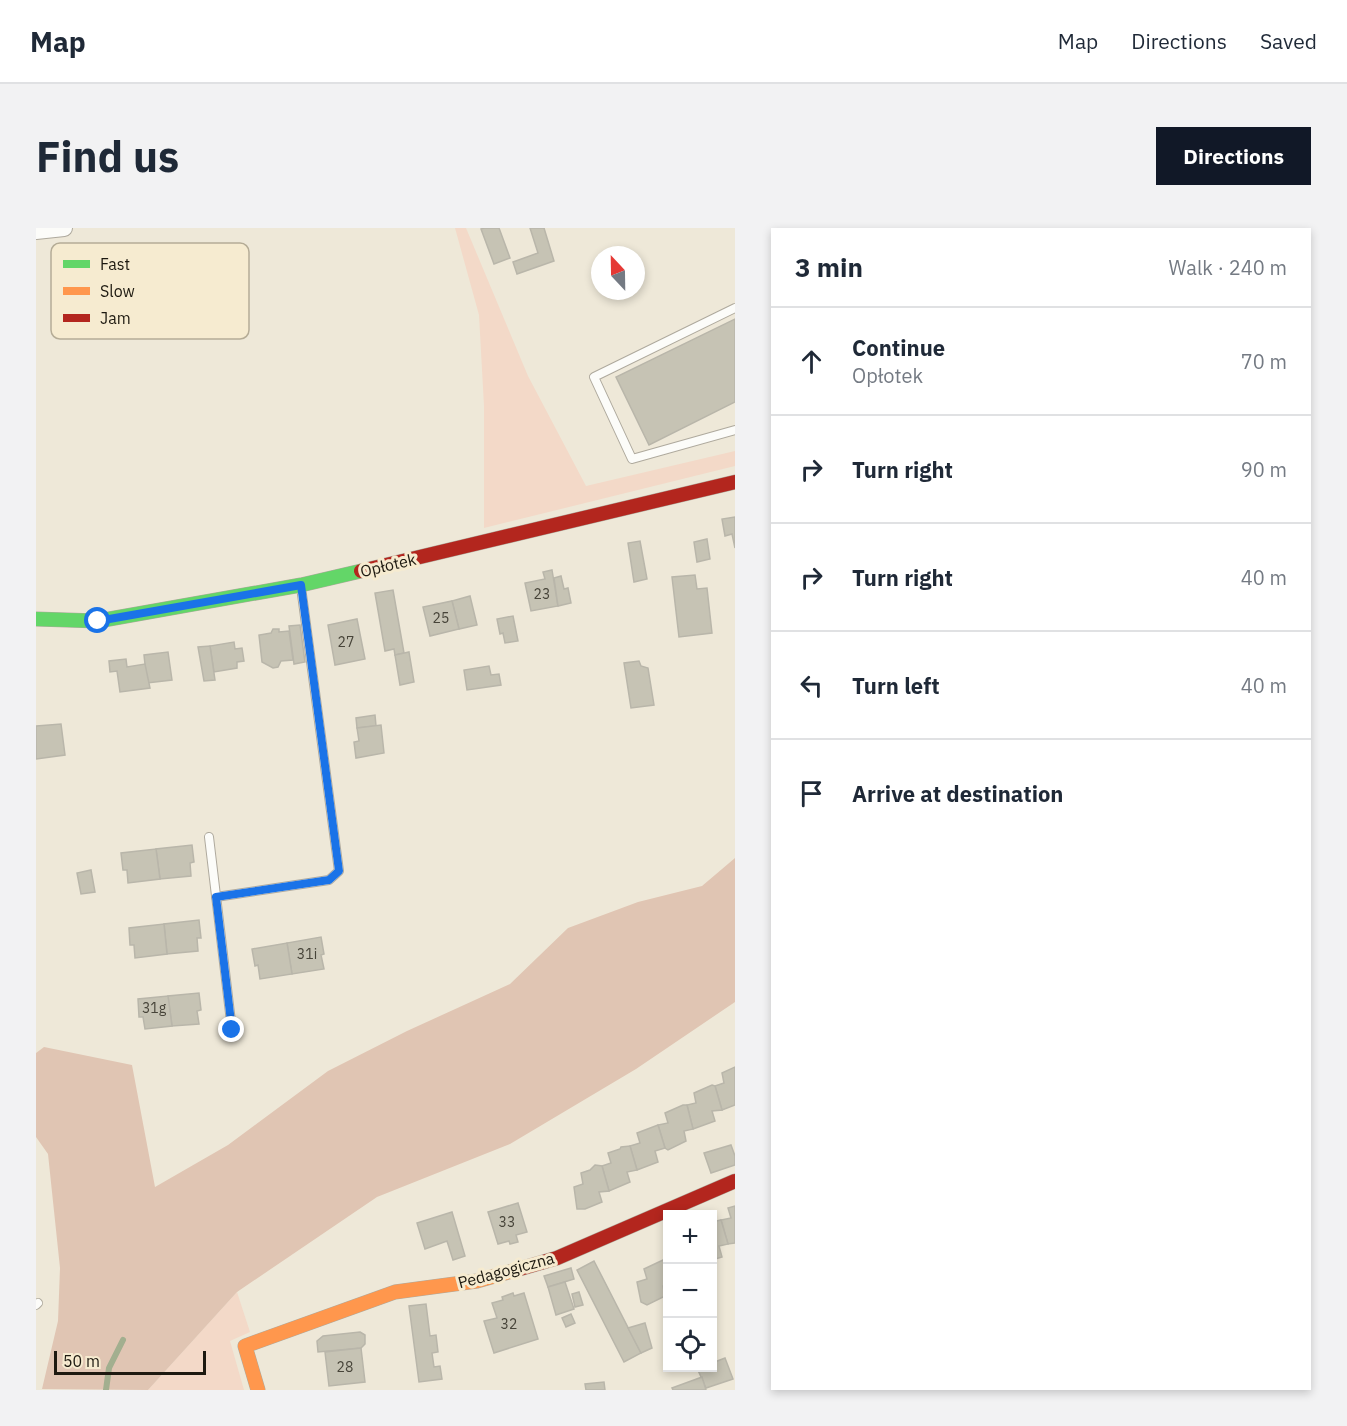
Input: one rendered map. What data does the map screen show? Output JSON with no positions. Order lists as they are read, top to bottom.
{
  "streets": {
    "street": ["Opłotek", "Pedagogiczna"]
  },
  "house_numbers": [
    "23",
    "25",
    "27",
    "31i",
    "31g",
    "33",
    "32",
    "28"
  ],
  "legend": ["Fast", "Slow", "Jam"],
  "scale_bar": "50 m",
  "north": "top",
  "page": {
    "header": "Map",
    "nav": ["Map", "Directions", "Saved"],
    "buttons": "Directions",
    "title": "Find us",
    "heading": ["3 min", "Walk · 240 m"],
    "list": [
      ["Continue", "Opłotek", "70 m"],
      ["Turn right", "90 m"],
      ["Turn right", "40 m"],
      ["Turn left", "40 m"],
      "Arrive at destination"
    ],
    "map_buttons": ["+", "−"],
    "scale": "50 m"
  }
}
